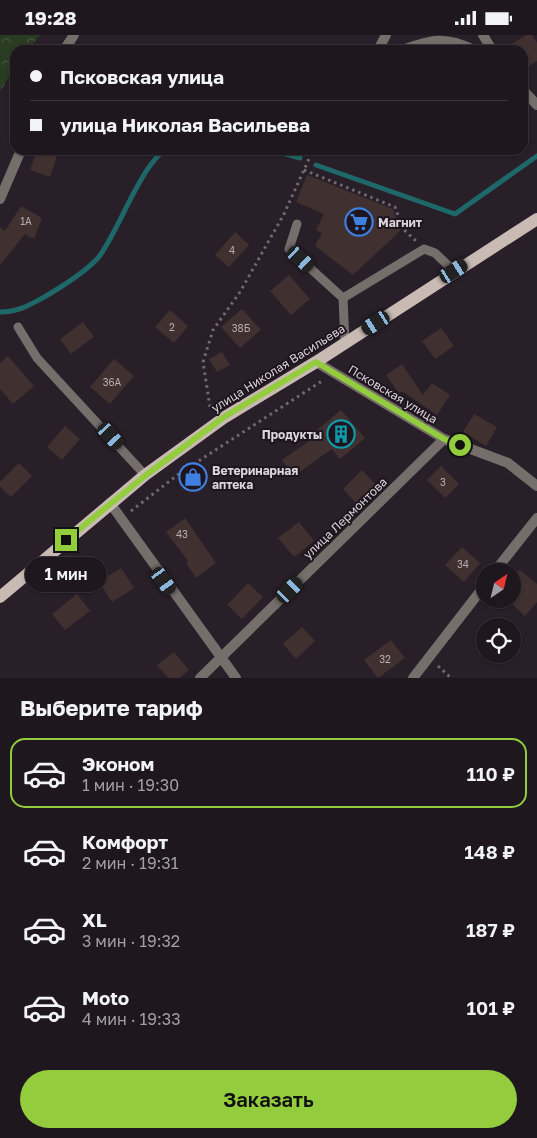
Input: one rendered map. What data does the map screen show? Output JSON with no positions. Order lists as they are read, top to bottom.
{
  "streets": {
    "main road": ["улица Николая Васильева"],
    "street": ["Псковская улица", "улица Лермонтова"]
  },
  "crossings": [
    ["улица Николая Васильева", "Псковская улица"],
    ["Псковская улица", "улица Лермонтова"]
  ],
  "places": {
    "supermarket": ["Магнит"],
    "building": ["Продукты"],
    "shop": ["Ветеринарная аптека"]
  },
  "house_numbers": [
    "1А",
    "4",
    "2",
    "38Б",
    "36А",
    "3",
    "43",
    "34",
    "32"
  ],
  "north": "top right",
  "page": {
    "status": "19:28",
    "banner": ["Псковская улица", "улица Николая Васильева"],
    "bubble": "1 мин",
    "heading": "Выберите тариф",
    "list": [
      {
        "name": "Эконом",
        "note": "1 мин · 19:30",
        "value": "110 ₽"
      },
      {
        "name": "Комфорт",
        "note": "2 мин · 19:31",
        "value": "148 ₽"
      },
      {
        "name": "XL",
        "note": "3 мин · 19:32",
        "value": "187 ₽"
      },
      {
        "name": "Moto",
        "note": "4 мин · 19:33",
        "value": "101 ₽"
      }
    ],
    "buttons": "Заказать"
  }
}
